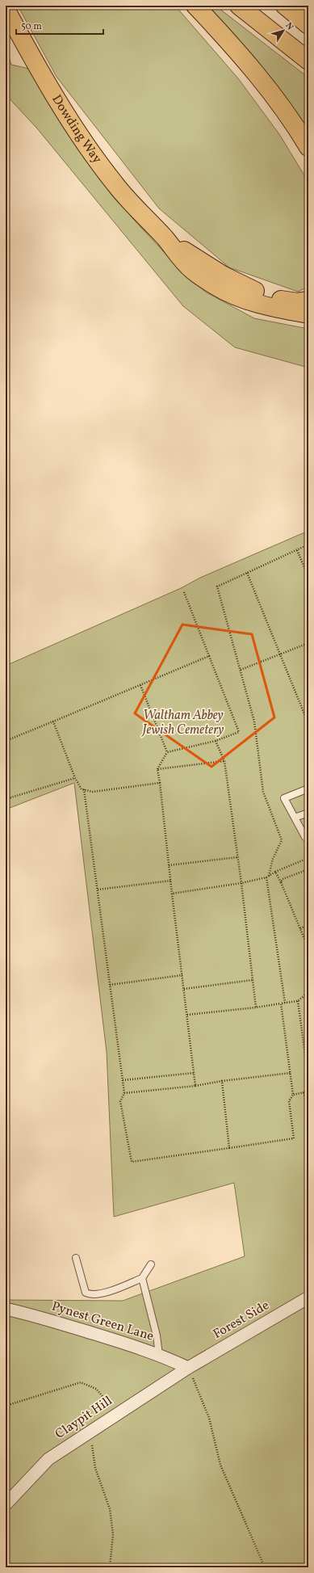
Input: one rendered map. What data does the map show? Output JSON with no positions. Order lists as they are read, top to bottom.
{
  "streets": {
    "main road": ["Dowding Way"],
    "street": ["Forest Side", "Pynest Green Lane", "Claypit Hill"]
  },
  "crossings": [
    ["Forest Side", "Pynest Green Lane"],
    ["Forest Side", "Claypit Hill"],
    ["Pynest Green Lane", "Claypit Hill"]
  ],
  "parks": ["Waltham Abbey Jewish Cemetery"],
  "scale_bar": "50 m",
  "north": "top right"
}
